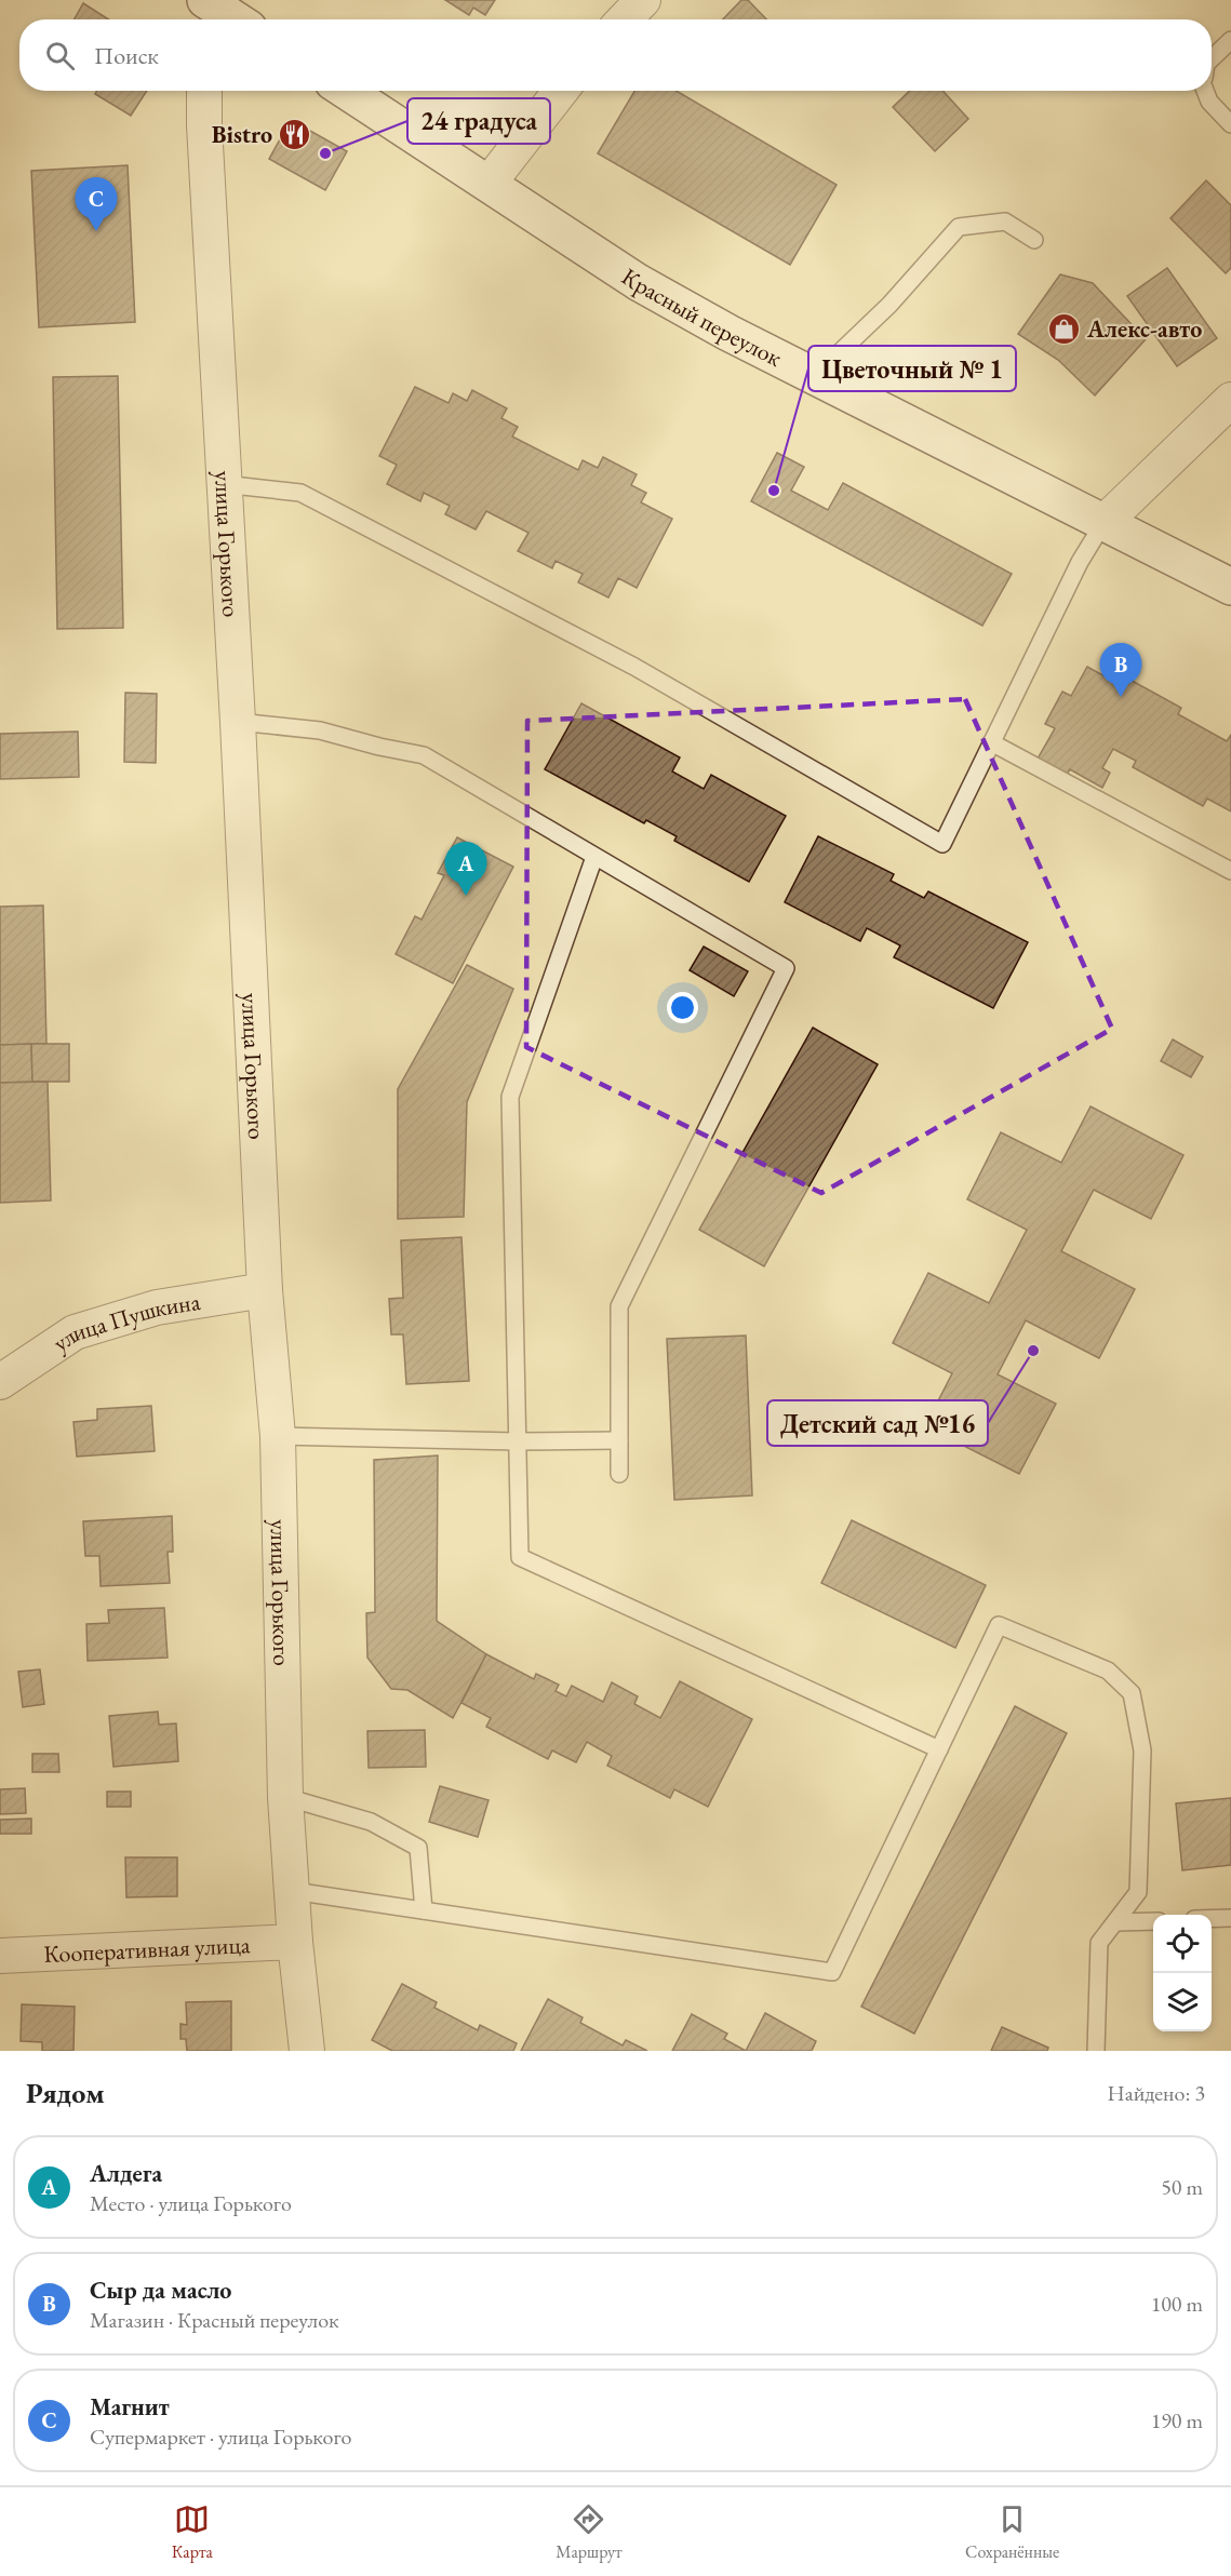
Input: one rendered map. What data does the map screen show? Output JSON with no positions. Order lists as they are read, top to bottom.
{
  "streets": {
    "main road": ["Красный переулок"],
    "street": ["улица Горького", "улица Пушкина", "Кооперативная улица"]
  },
  "crossings": [
    ["улица Горького", "улица Пушкина"],
    ["улица Горького", "Кооперативная улица"]
  ],
  "places": {
    "restaurant": ["Bistro"],
    "other": ["24 градуса", "Цветочный № 1", "Детский сад №16"],
    "shop": ["Алекс-авто"]
  },
  "page": {
    "search": "Поиск",
    "pins": ["C", "B", "A"],
    "heading": ["Рядом", "Найдено: 3"],
    "list": [
      {
        "mark": "A",
        "name": "Алдега",
        "note": "Место · улица Горького",
        "value": "50 m"
      },
      {
        "mark": "B",
        "name": "Сыр да масло",
        "note": "Магазин · Красный переулок",
        "value": "100 m"
      },
      {
        "mark": "C",
        "name": "Магнит",
        "note": "Супермаркет · улица Горького",
        "value": "190 m"
      }
    ],
    "nav": ["Карта", "Маршрут", "Сохранённые"]
  }
}
